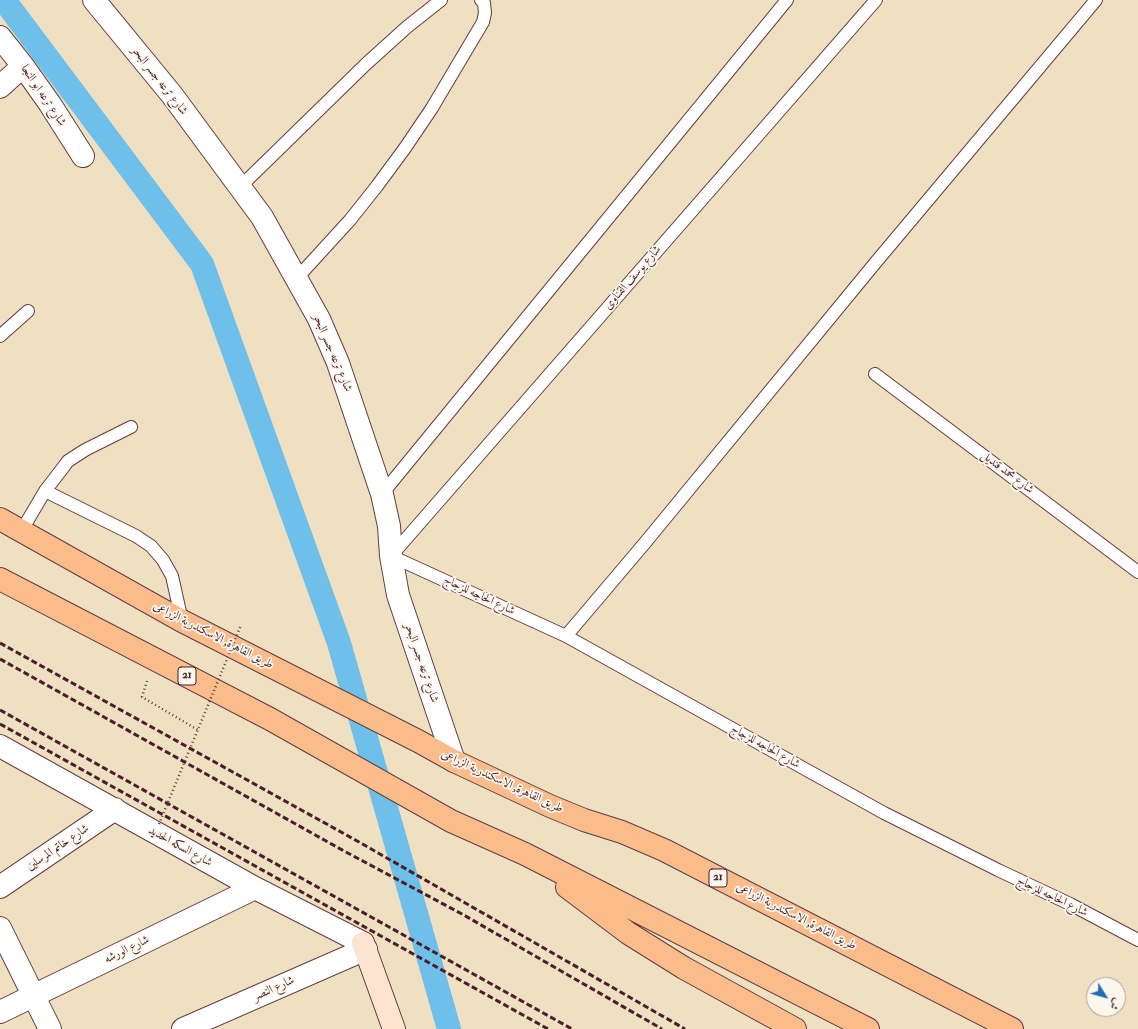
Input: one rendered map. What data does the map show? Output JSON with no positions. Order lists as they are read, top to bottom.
{
  "streets": {
    "highway": ["طريق القاهرة, الاسكندرية الزراعى", "21"],
    "street": [
      "شارع ترعه جسر البحر",
      "شارع ترعه ابو النجا",
      "شارع السكه الحديد",
      "شارع خاتم المرسلين",
      "شارع الورشه",
      "شارع النصر"
    ],
    "lane": ["شارع يوسف القناوى", "شارع محمد قنديل", "شارع الحاجه للزجاج"]
  },
  "crossings": [
    ["شارع ترعه جسر البحر", "شارع يوسف القناوى"],
    ["شارع ترعه جسر البحر", "شارع الحاجه للزجاج"],
    ["شارع ترعه جسر البحر", "طريق القاهرة, الاسكندرية الزراعى"],
    ["شارع يوسف القناوى", "شارع الحاجه للزجاج"],
    ["شارع السكه الحديد", "شارع خاتم المرسلين"],
    ["شارع السكه الحديد", "شارع الورشه"],
    ["شارع السكه الحديد", "شارع النصر"]
  ],
  "north": "bottom right"
}
